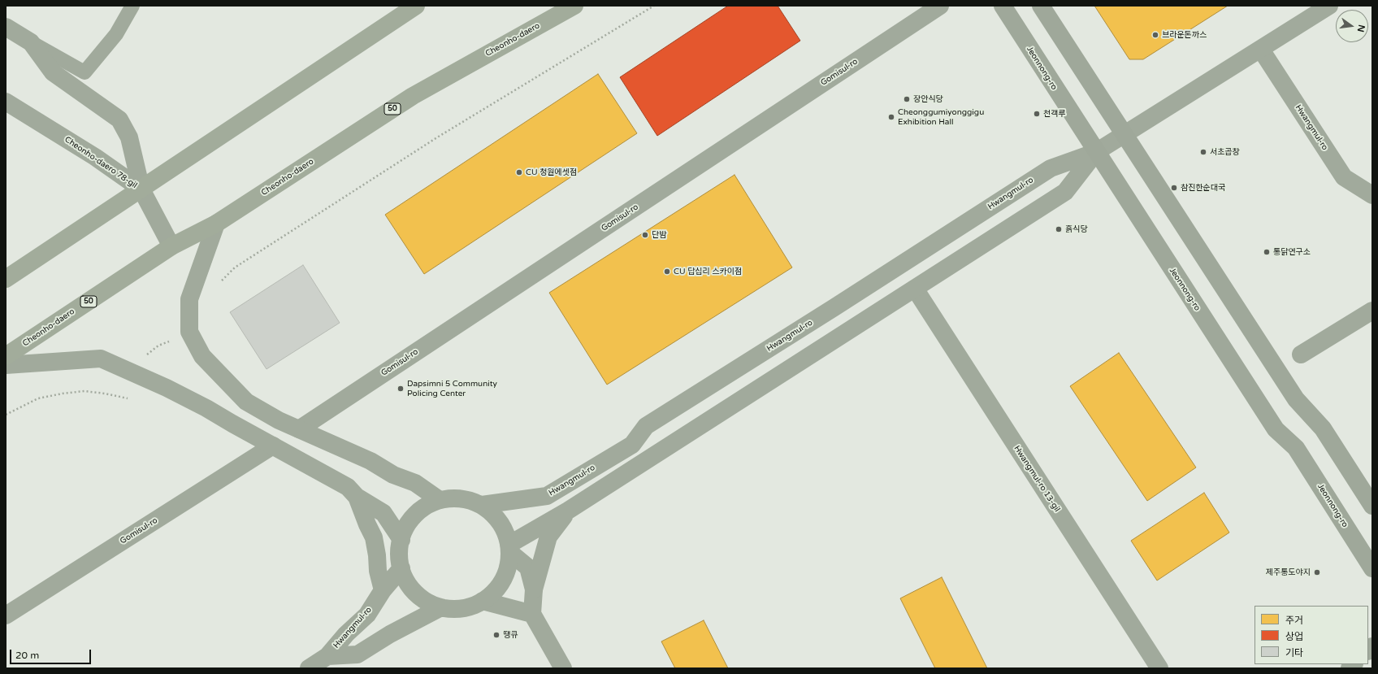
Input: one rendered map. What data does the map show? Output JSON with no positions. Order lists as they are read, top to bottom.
{
  "streets": {
    "main road": ["Cheonho-daero", "Jeonnong-ro", "50"],
    "street": [
      "Gomisul-ro",
      "Hwangmul-ro",
      "Cheonho-daero 78-gil",
      "Hwangmul-ro 13-gil"
    ]
  },
  "crossings": [
    ["Cheonho-daero", "Cheonho-daero 78-gil"],
    ["Jeonnong-ro", "Hwangmul-ro"],
    ["Hwangmul-ro", "Hwangmul-ro 13-gil"]
  ],
  "places": [
    "브라운돈까스",
    "장안식당",
    "천객루",
    "Cheonggumiyonggigu Exhibition Hall",
    "서초곱창",
    "CU 청원에셋점",
    "참진한순대국",
    "흙식당",
    "단밤",
    "통닭연구소",
    "CU 답십리 스카이점",
    "Dapsimni 5 Community Policing Center",
    "제주통도야지",
    "땡큐"
  ],
  "legend": ["주거", "상업", "기타"],
  "scale_bar": "20 m",
  "north": "right"
}
